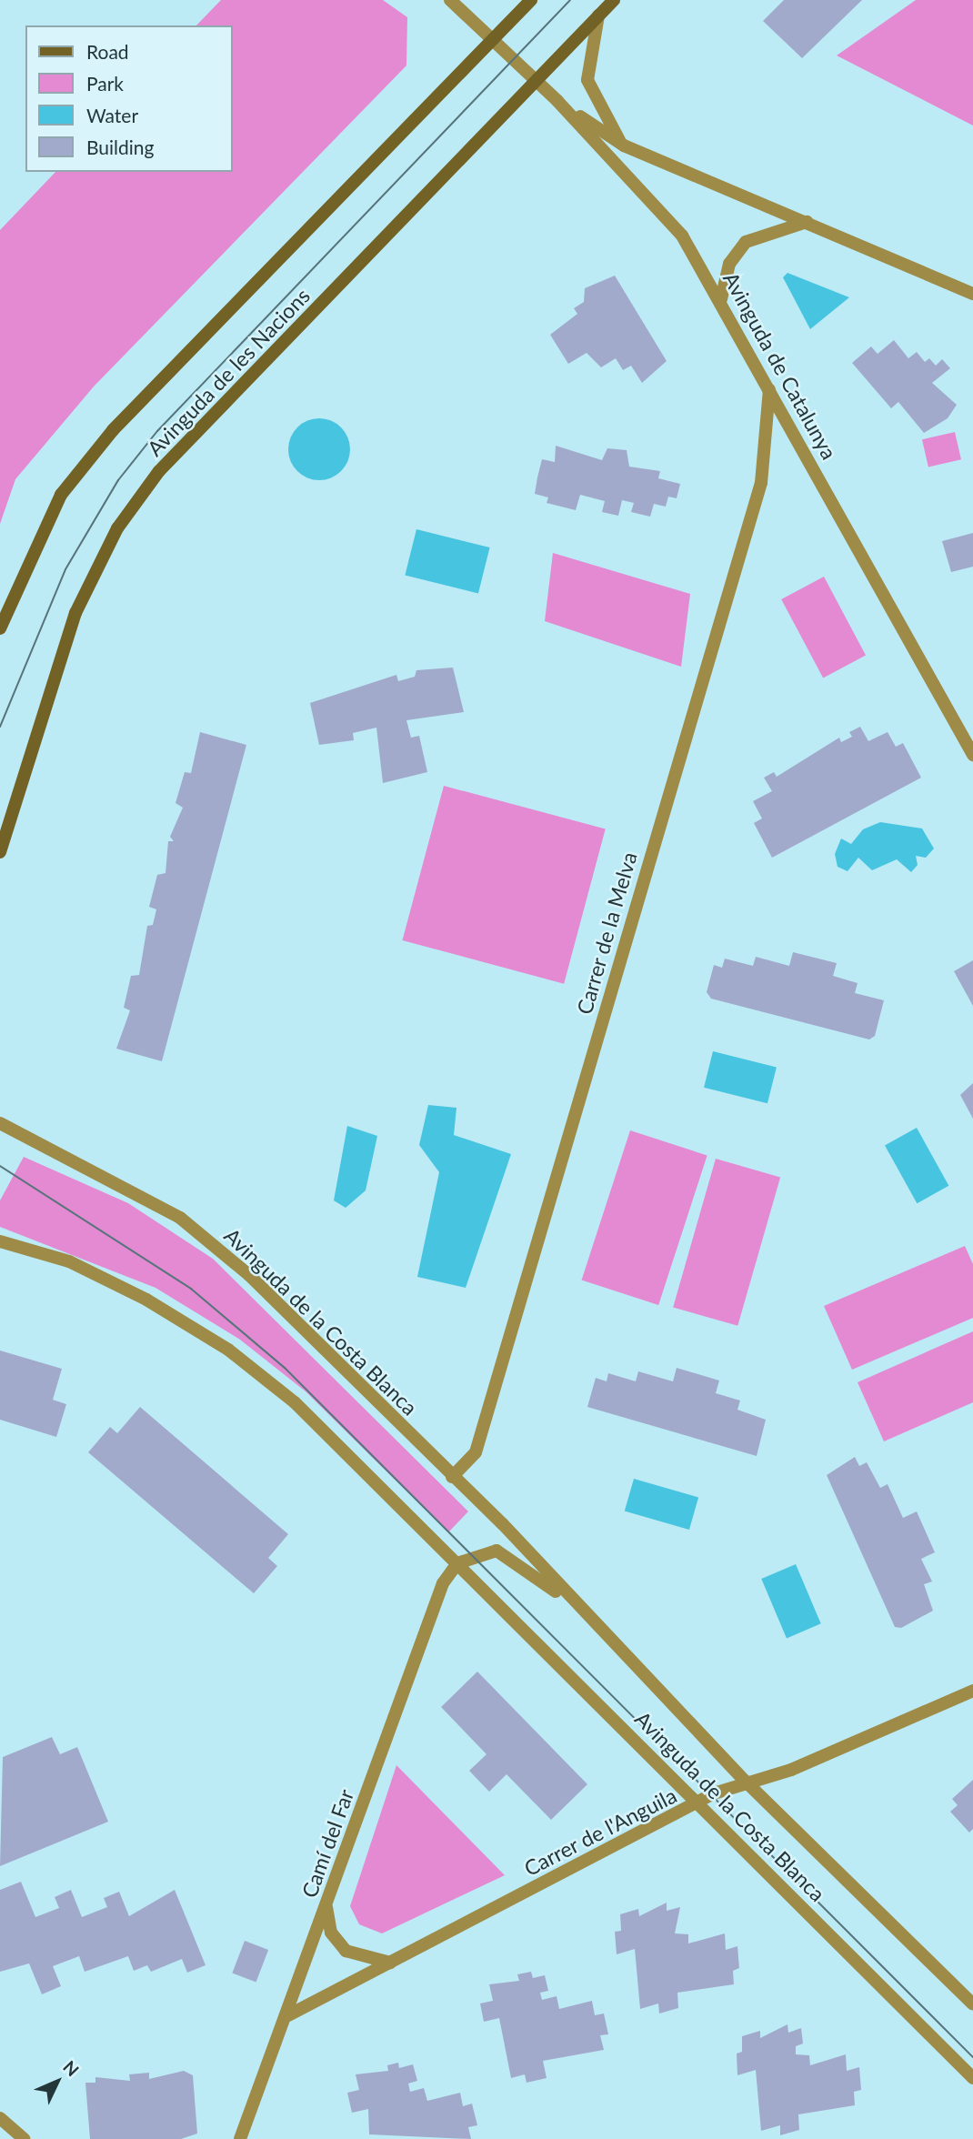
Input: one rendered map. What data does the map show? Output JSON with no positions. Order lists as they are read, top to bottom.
{
  "streets": {
    "main road": ["Avinguda de les Nacions"],
    "street": [
      "Avinguda de Catalunya",
      "Carrer de la Melva",
      "Avinguda de la Costa Blanca",
      "Carrer de l'Anguila",
      "Camí del Far"
    ]
  },
  "crossings": [
    ["Avinguda de Catalunya", "Avinguda de les Nacions"],
    ["Avinguda de Catalunya", "Carrer de la Melva"],
    ["Carrer de la Melva", "Avinguda de la Costa Blanca"],
    ["Avinguda de la Costa Blanca", "Carrer de l'Anguila"],
    ["Avinguda de la Costa Blanca", "Camí del Far"],
    ["Carrer de l'Anguila", "Camí del Far"]
  ],
  "legend": [
    "Road",
    "Park",
    "Water",
    "Building"
  ],
  "north": "top right"
}
